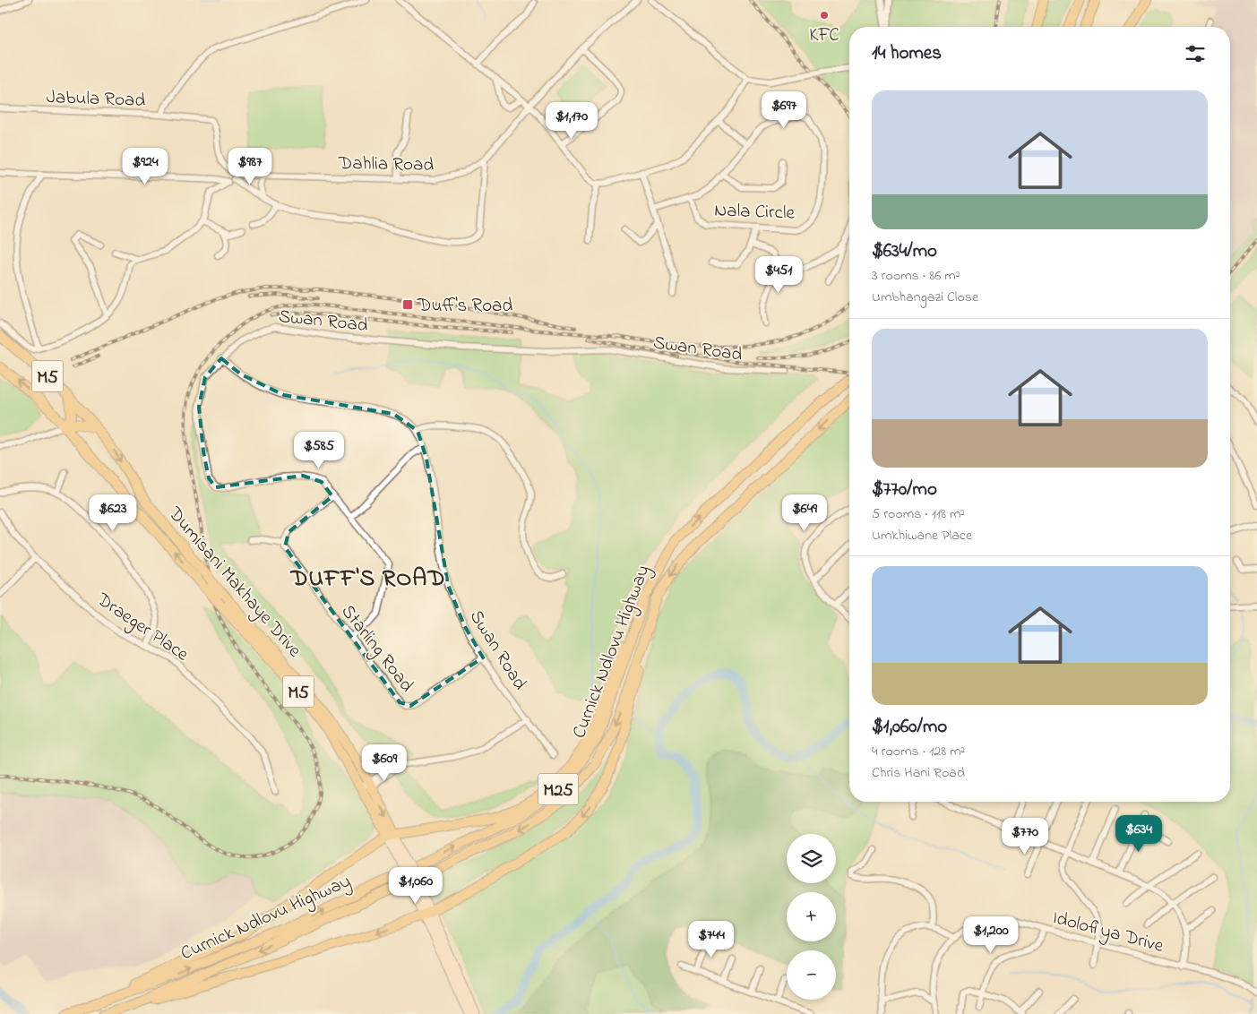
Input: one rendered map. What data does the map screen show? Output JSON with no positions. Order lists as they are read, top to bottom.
{
  "streets": {
    "main road": [
      "M5",
      "Dumisani Makhaye Drive",
      "Curnick Ndlovu Highway",
      "M25"
    ],
    "street": [
      "Jabula Road",
      "Dahlia Road",
      "Nala Circle",
      "Swan Road",
      "Draeger Place",
      "Starling Road",
      "Idolofiya Drive"
    ]
  },
  "crossings": [
    ["Swan Road", "Starling Road"],
    ["M5", "Dumisani Makhaye Drive"]
  ],
  "districts": ["DUFF'S ROAD"],
  "places": {
    "other": ["KFC"],
    "transit": ["Duff's Road"]
  },
  "page": {
    "heading": "14 homes",
    "list": [
      {
        "name": "$634/mo",
        "note": "3 rooms · 86 m² · Umbhangazi Close"
      },
      {
        "name": "$770/mo",
        "note": "5 rooms · 118 m² · Umkhiwane Place"
      },
      {
        "name": "$1,060/mo",
        "note": "4 rooms · 128 m² · Chris Hani Road"
      }
    ],
    "price": [
      "$697",
      "$1,170",
      "$924",
      "$987",
      "$451",
      "$585",
      "$623",
      "$649",
      "$609",
      "$634",
      "$770",
      "$1,060",
      "$1,200",
      "$744"
    ],
    "map_buttons": ["+", "−"]
  }
}
